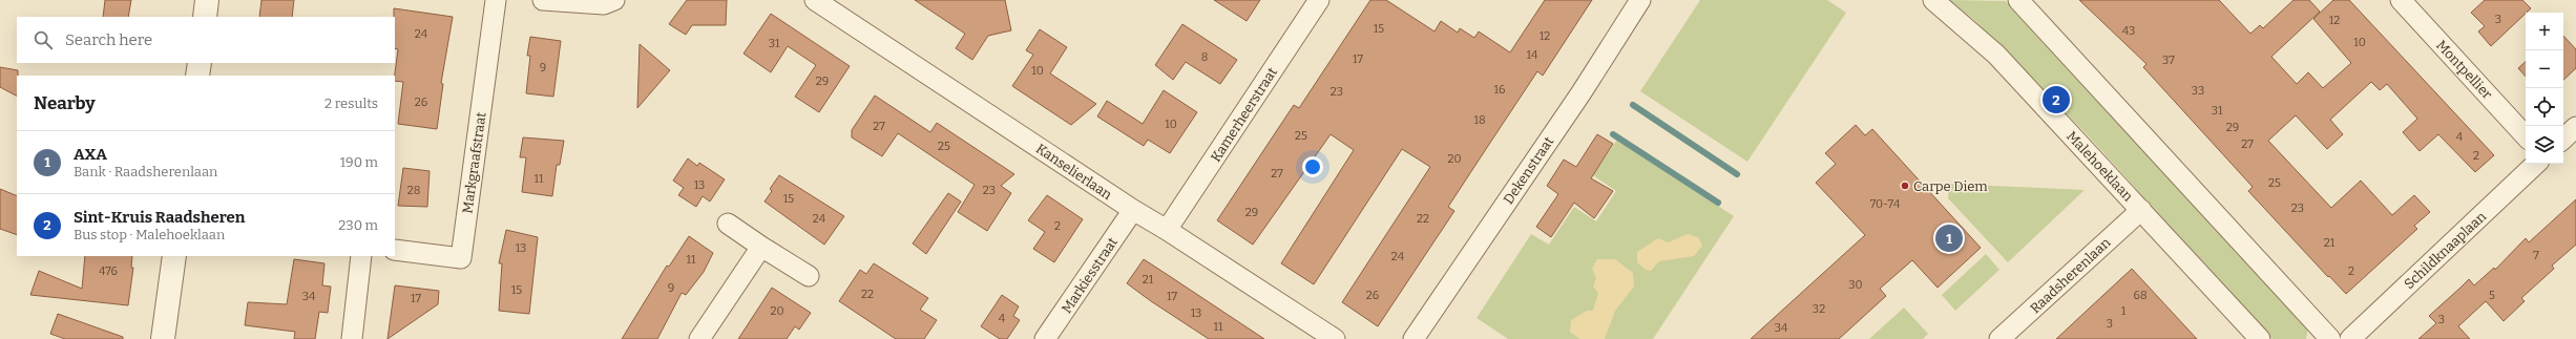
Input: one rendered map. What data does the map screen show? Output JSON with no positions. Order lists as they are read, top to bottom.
{
  "streets": {
    "street": [
      "Montpellier",
      "Kamerheerstraat",
      "Markgraafstraat",
      "Malehoeklaan",
      "Dekenstraat",
      "Kanselierlaan",
      "Schildknaaplaan",
      "Markiesstraat",
      "Raadsherenlaan"
    ]
  },
  "crossings": [
    ["Kamerheerstraat", "Kanselierlaan"],
    ["Malehoeklaan", "Raadsherenlaan"],
    ["Kanselierlaan", "Markiesstraat"]
  ],
  "places": ["Carpe Diem"],
  "house_numbers": [
    "3",
    "12",
    "15",
    "43",
    "24",
    "12",
    "10",
    "31",
    "14",
    "8",
    "17",
    "37",
    "9",
    "10",
    "29",
    "16",
    "33",
    "23",
    "26",
    "31",
    "18",
    "10",
    "27",
    "29",
    "25",
    "4",
    "27",
    "25",
    "2",
    "20",
    "27",
    "11",
    "25",
    "13",
    "28",
    "23",
    "15",
    "70-74",
    "23",
    "29",
    "24",
    "22",
    "2",
    "21",
    "13",
    "7",
    "24",
    "11",
    "476",
    "2",
    "21",
    "30",
    "9",
    "15",
    "22",
    "26",
    "68",
    "5",
    "34",
    "17",
    "17",
    "32",
    "20",
    "1",
    "13",
    "4",
    "3",
    "3",
    "11",
    "34"
  ],
  "page": {
    "map_buttons": ["+", "−"],
    "search": "Search here",
    "heading": ["Nearby", "2 results"],
    "pins": ["2", "1"],
    "list": [
      {
        "mark": "1",
        "name": "AXA",
        "note": "Bank · Raadsherenlaan",
        "value": "190 m"
      },
      {
        "mark": "2",
        "name": "Sint-Kruis Raadsheren",
        "note": "Bus stop · Malehoeklaan",
        "value": "230 m"
      }
    ]
  }
}
